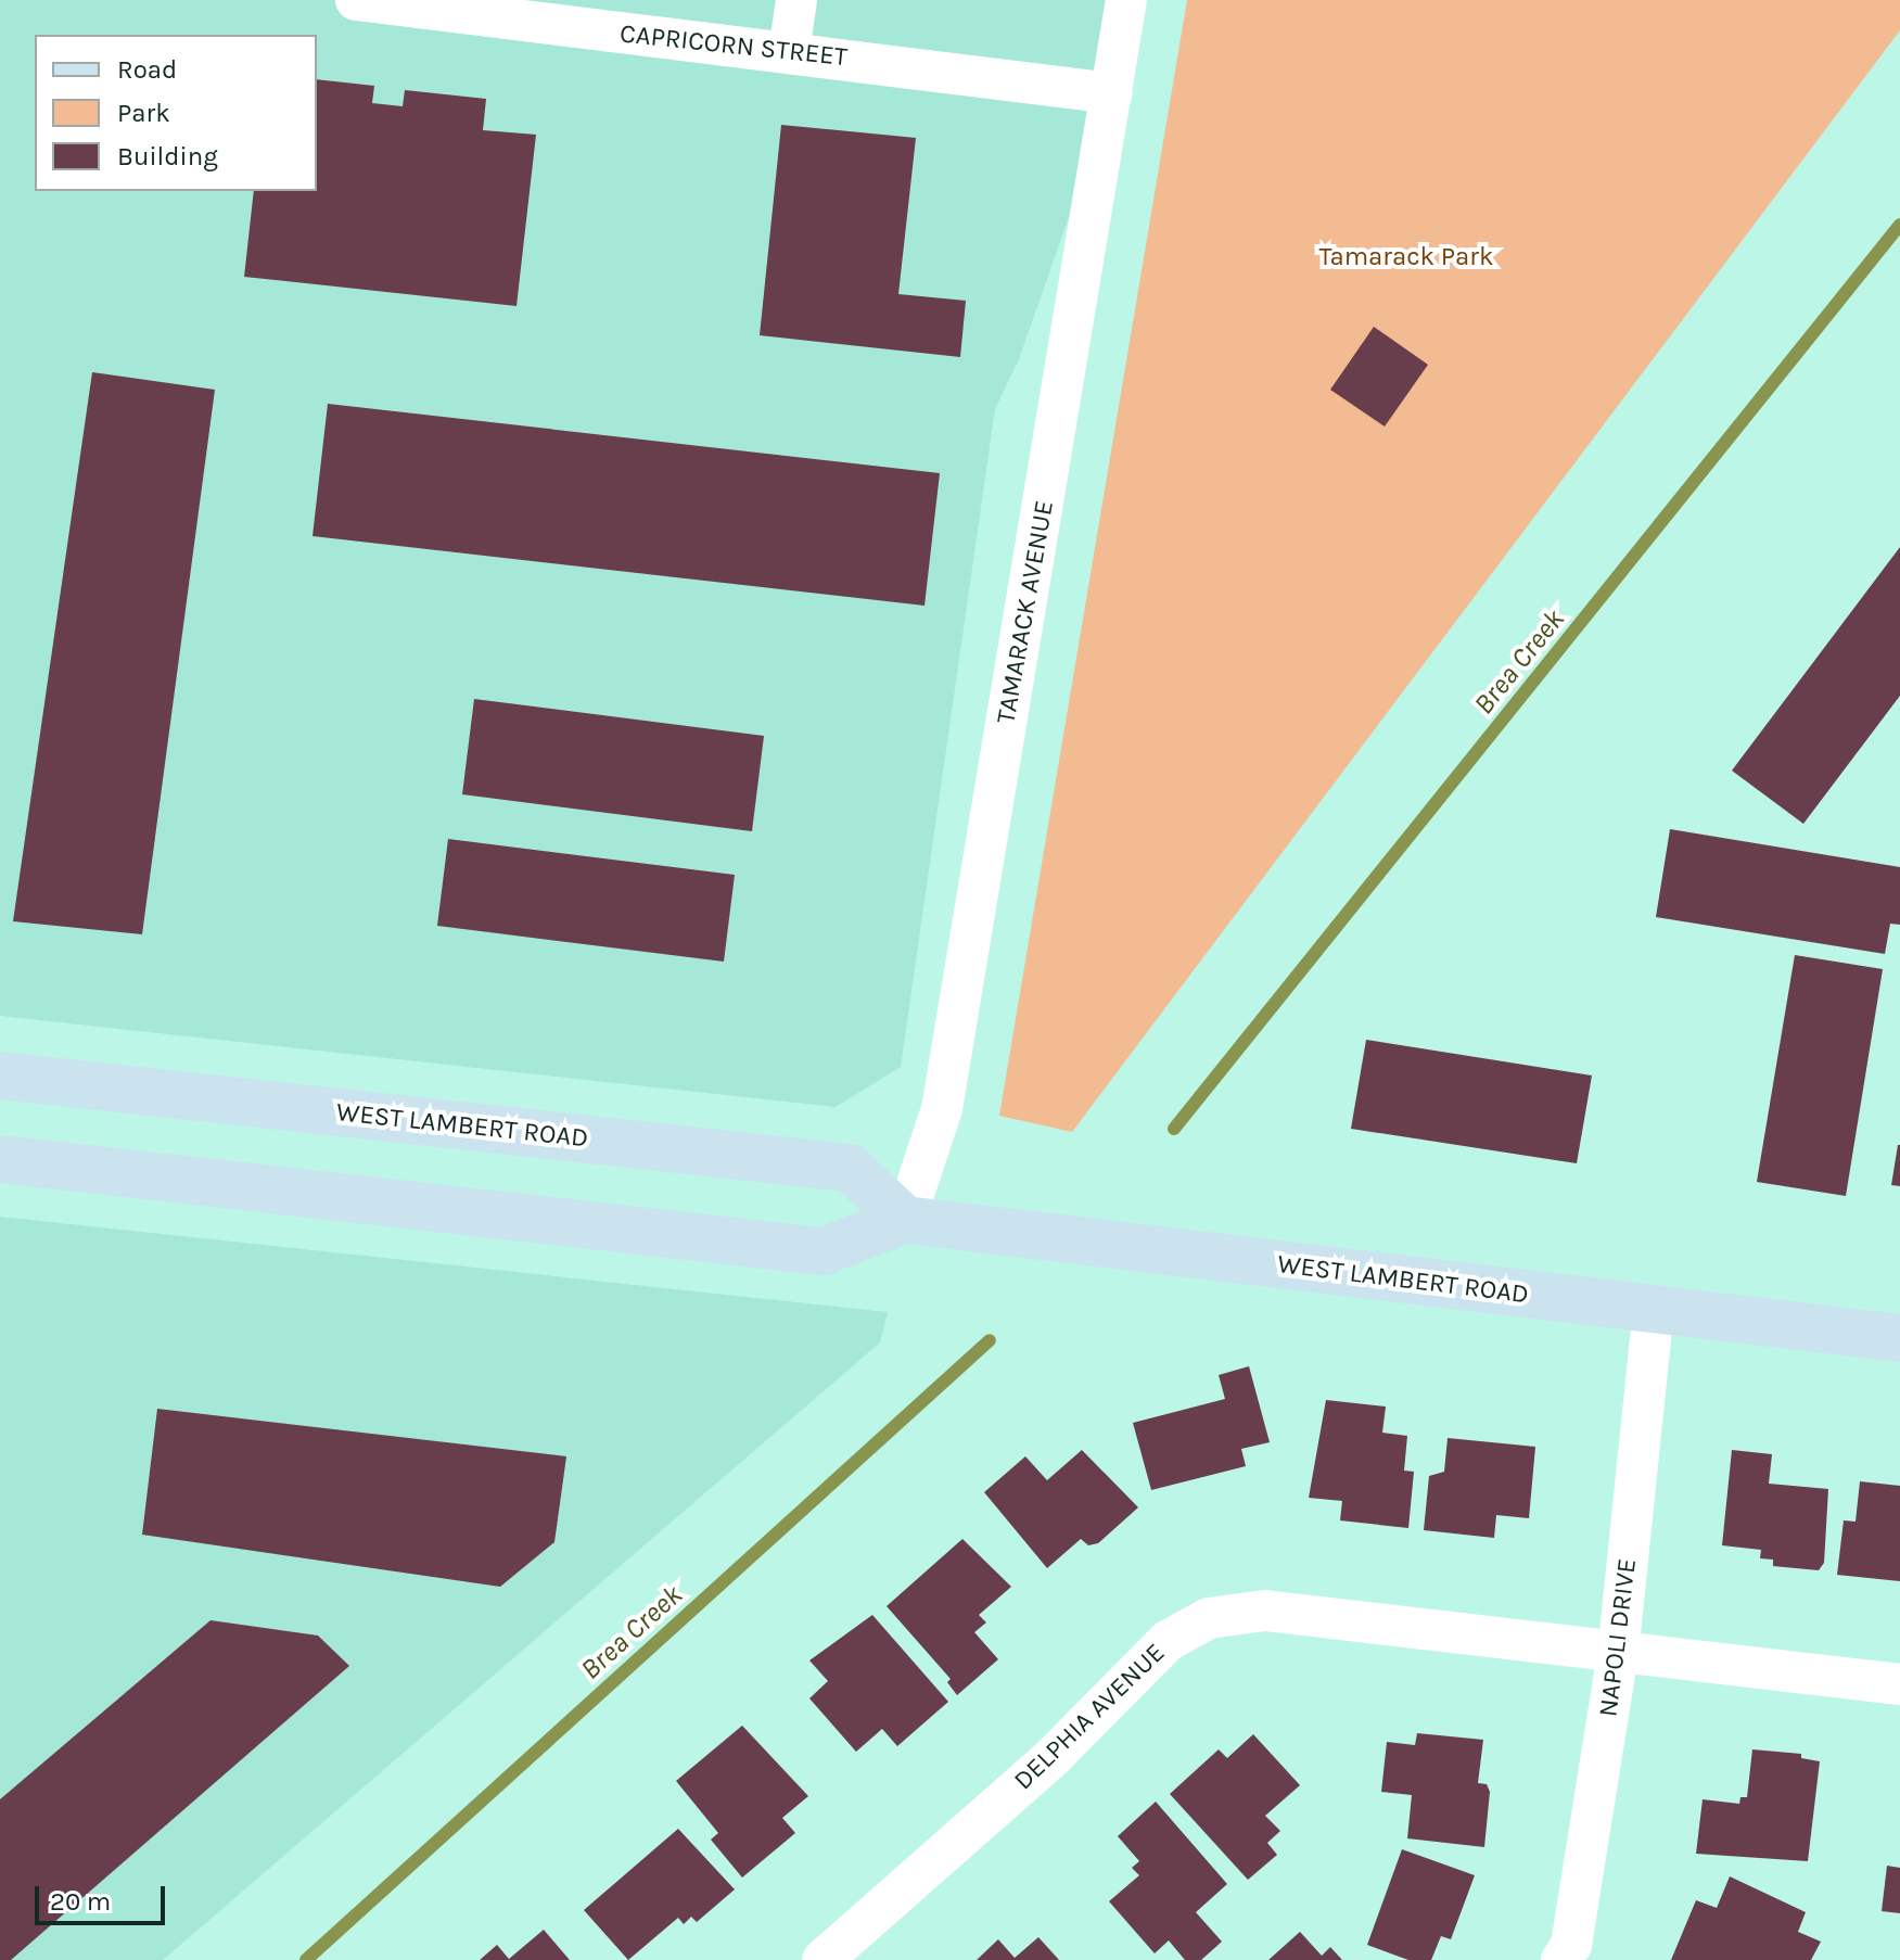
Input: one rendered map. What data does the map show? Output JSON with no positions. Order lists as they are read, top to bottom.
{
  "streets": {
    "main road": ["WEST LAMBERT ROAD"],
    "street": [
      "CAPRICORN STREET",
      "TAMARACK AVENUE",
      "NAPOLI DRIVE",
      "DELPHIA AVENUE"
    ]
  },
  "crossings": [
    ["CAPRICORN STREET", "TAMARACK AVENUE"],
    ["TAMARACK AVENUE", "WEST LAMBERT ROAD"],
    ["WEST LAMBERT ROAD", "NAPOLI DRIVE"],
    ["NAPOLI DRIVE", "DELPHIA AVENUE"]
  ],
  "water": ["Brea Creek"],
  "parks": ["Tamarack Park"],
  "legend": ["Road", "Park", "Building"],
  "scale_bar": "20 m"
}
